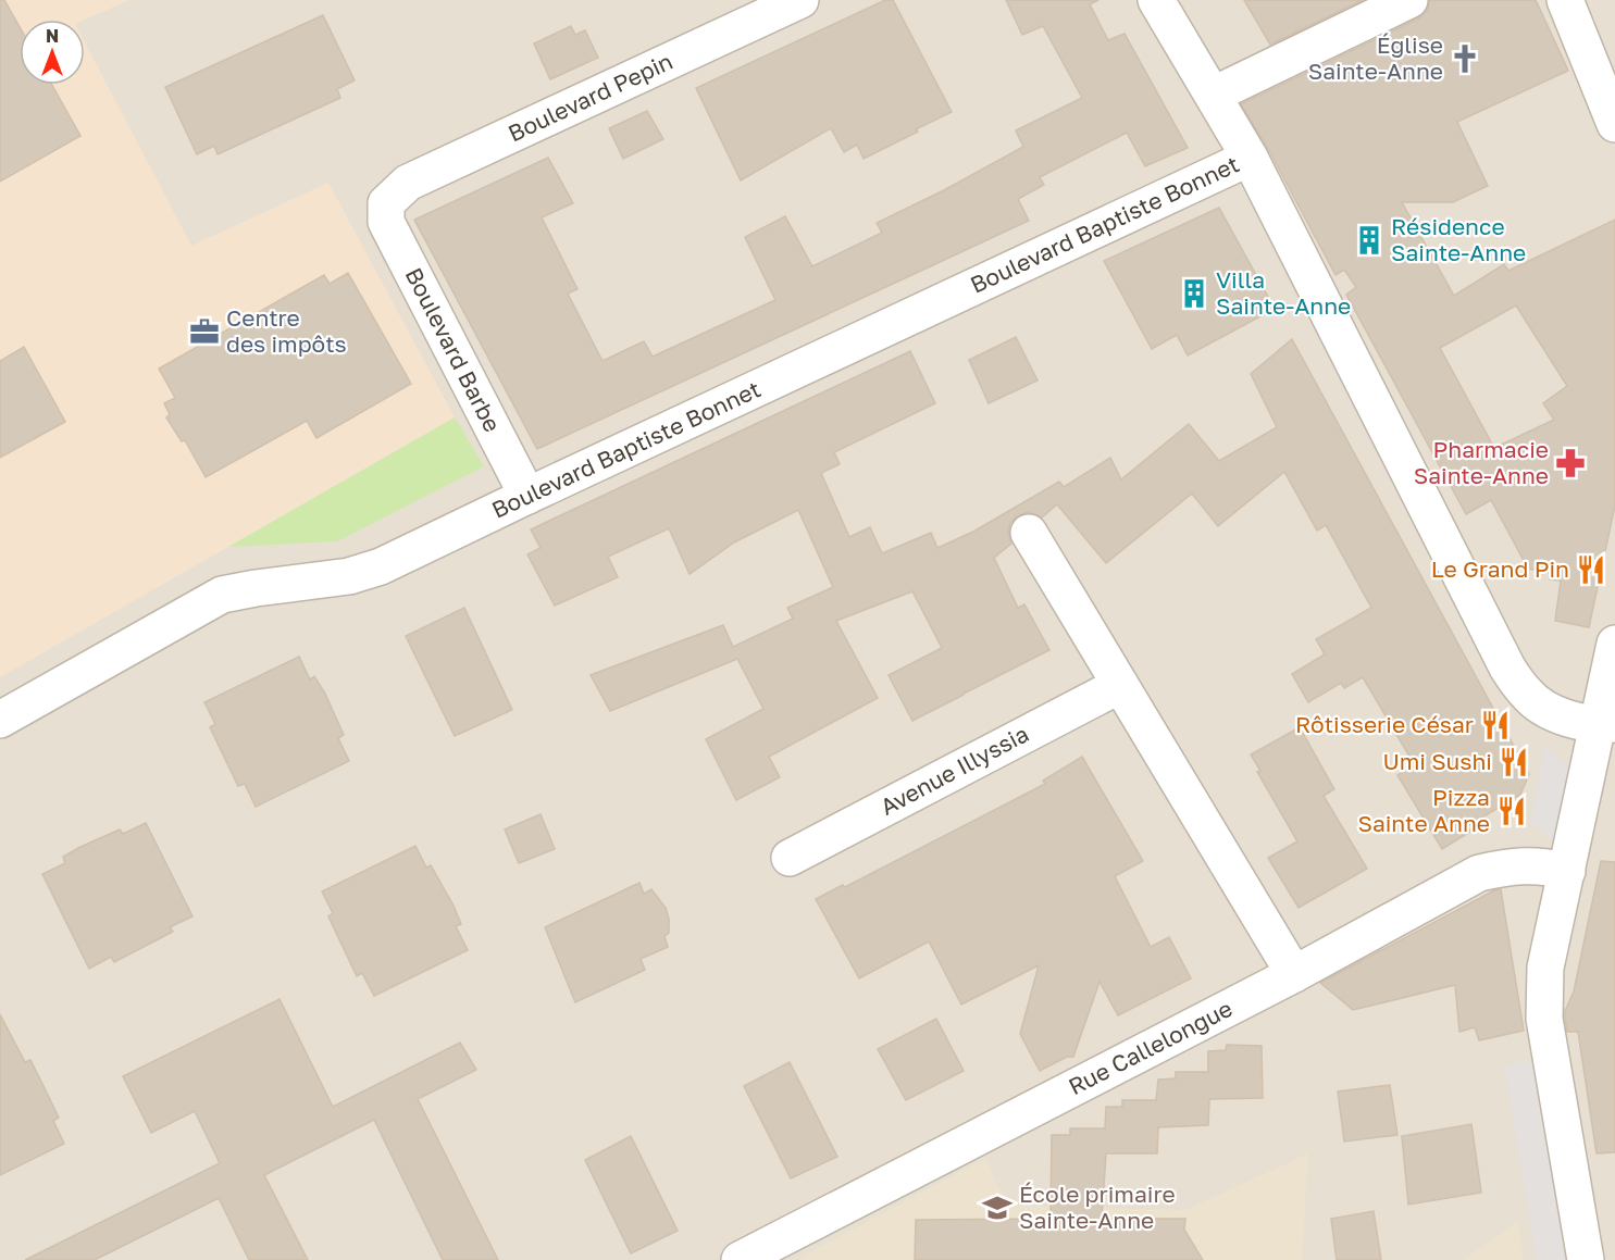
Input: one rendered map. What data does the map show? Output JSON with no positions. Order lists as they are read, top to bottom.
{
  "streets": {
    "street": [
      "Boulevard Pepin",
      "Boulevard Baptiste Bonnet",
      "Boulevard Barbe",
      "Avenue Illyssia",
      "Rue Callelongue"
    ]
  },
  "crossings": [
    ["Boulevard Pepin", "Boulevard Barbe"],
    ["Boulevard Baptiste Bonnet", "Boulevard Barbe"]
  ],
  "places": {
    "church": ["Église Sainte-Anne"],
    "building": ["Résidence Sainte-Anne", "Villa Sainte-Anne"],
    "office": ["Centre des impôts"],
    "pharmacy": ["Pharmacie Sainte-Anne"],
    "restaurant": [
      "Le Grand Pin",
      "Rôtisserie César",
      "Umi Sushi",
      "Pizza Sainte Anne"
    ],
    "school or university": ["École primaire Sainte-Anne"]
  },
  "north": "top"
}
